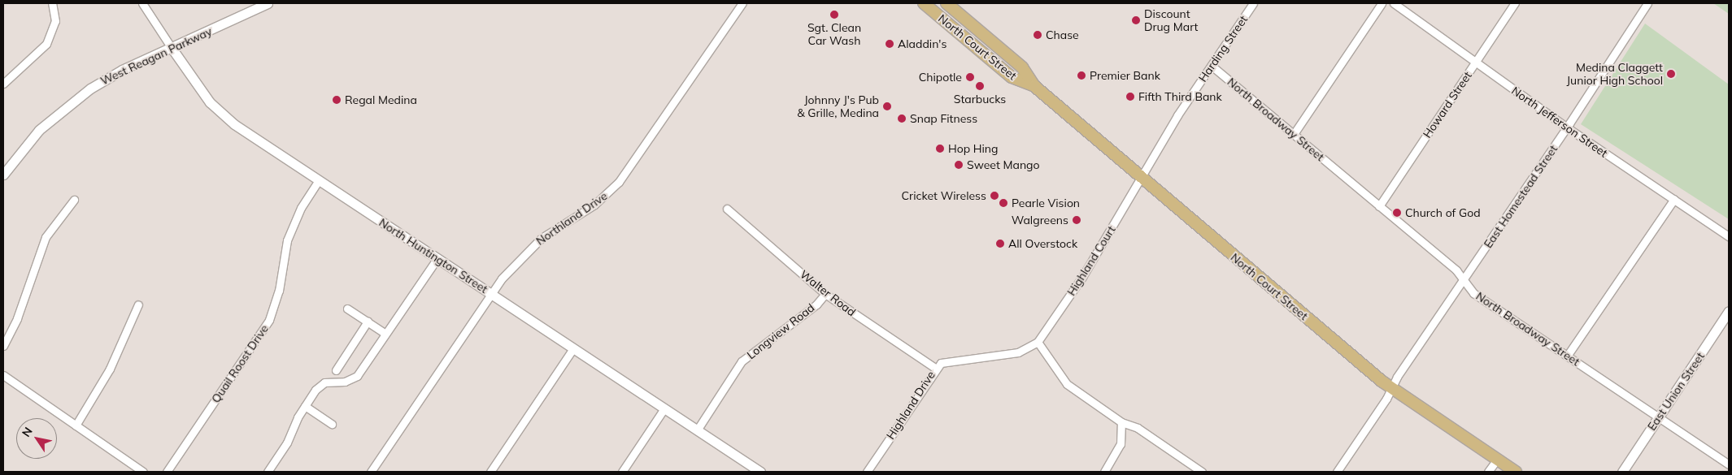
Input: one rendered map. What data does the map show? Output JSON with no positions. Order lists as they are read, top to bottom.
{
  "streets": {
    "main road": ["North Court Street"],
    "street": [
      "Harding Street",
      "West Reagan Parkway",
      "Howard Street",
      "North Broadway Street",
      "North Jefferson Street",
      "East Homestead Street",
      "Northland Drive",
      "North Huntington Street",
      "Highland Court",
      "Walter Road",
      "Longview Road",
      "Quail Roost Drive",
      "East Union Street",
      "Highland Drive"
    ]
  },
  "crossings": [
    ["North Court Street", "Harding Street"],
    ["North Court Street", "East Homestead Street"],
    ["North Court Street", "Highland Court"],
    ["Harding Street", "North Broadway Street"],
    ["Harding Street", "Highland Court"],
    ["West Reagan Parkway", "North Huntington Street"],
    ["Howard Street", "North Broadway Street"],
    ["Howard Street", "North Jefferson Street"],
    ["North Broadway Street", "East Homestead Street"],
    ["North Broadway Street", "East Union Street"],
    ["North Jefferson Street", "East Homestead Street"],
    ["Northland Drive", "North Huntington Street"],
    ["North Huntington Street", "Longview Road"],
    ["North Huntington Street", "Quail Roost Drive"],
    ["Highland Court", "Highland Drive"],
    ["Walter Road", "Longview Road"],
    ["Walter Road", "Highland Drive"]
  ],
  "places": [
    "Sgt. Clean Car Wash",
    "Discount Drug Mart",
    "Chase",
    "Aladdin's",
    "Medina Claggett Junior High School",
    "Premier Bank",
    "Chipotle",
    "Starbucks",
    "Fifth Third Bank",
    "Regal Medina",
    "Johnny J's Pub & Grille, Medina",
    "Snap Fitness",
    "Hop Hing",
    "Sweet Mango",
    "Cricket Wireless",
    "Pearle Vision",
    "Church of God",
    "Walgreens",
    "All Overstock"
  ],
  "north": "top left"
}
